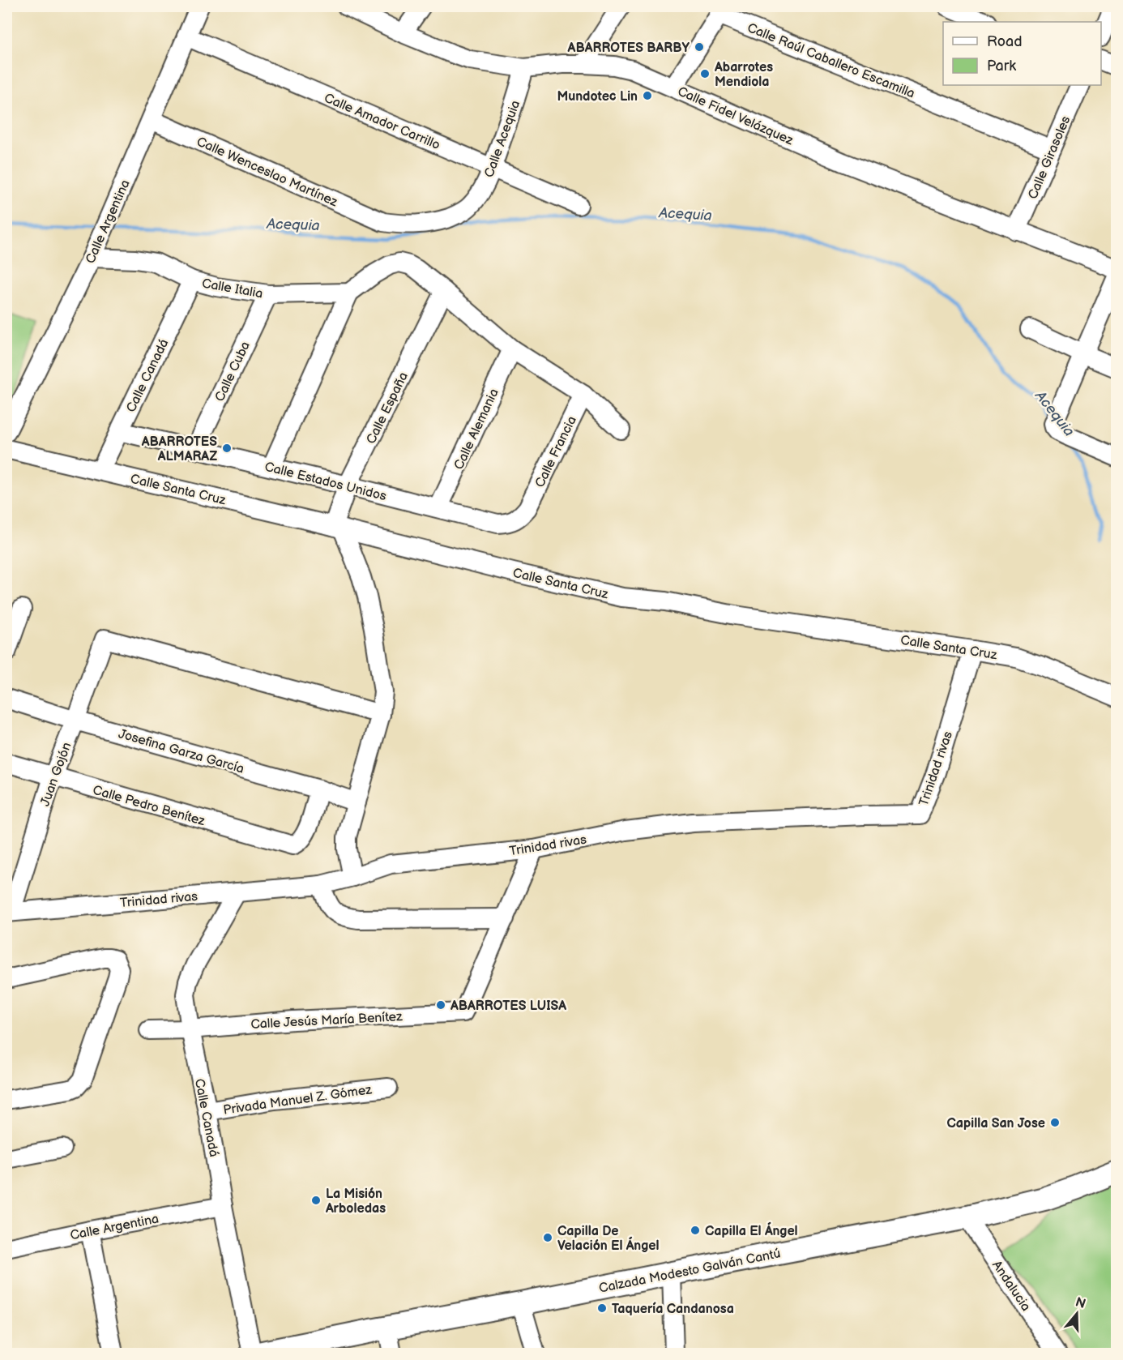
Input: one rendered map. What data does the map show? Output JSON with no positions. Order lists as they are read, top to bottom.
{
  "streets": {
    "main road": ["Calzada Modesto Galván Cantú"],
    "street": [
      "Calle Raúl Caballero Escamilla",
      "Calle Fidel Velázquez",
      "Calle Amador Carrillo",
      "Calle Acequia",
      "Calle Girasoles",
      "Calle Wenceslao Martínez",
      "Calle Argentina",
      "Calle Italia",
      "Calle Cuba",
      "Calle Canadá",
      "Calle España",
      "Calle Alemania",
      "Calle Francia",
      "Calle Estados Unidos",
      "Calle Santa Cruz",
      "Josefina Garza García",
      "Trinidad rivas",
      "Juan Gojón",
      "Calle Pedro Benítez",
      "Calle Jesús María Benítez",
      "Privada Manuel Z. Gómez",
      "Andalucia"
    ]
  },
  "crossings": [
    ["Calle Raúl Caballero Escamilla", "Calle Girasoles"],
    ["Calle Fidel Velázquez", "Calle Acequia"],
    ["Calle Fidel Velázquez", "Calle Girasoles"],
    ["Calle Amador Carrillo", "Calle Acequia"],
    ["Calle Amador Carrillo", "Calle Argentina"],
    ["Calle Acequia", "Calle Wenceslao Martínez"],
    ["Calle Wenceslao Martínez", "Calle Argentina"],
    ["Calle Argentina", "Calle Italia"],
    ["Calle Argentina", "Calle Canadá"],
    ["Calle Italia", "Calle Cuba"],
    ["Calle Italia", "Calle Canadá"],
    ["Calle Cuba", "Calle Estados Unidos"],
    ["Calle Canadá", "Calle Estados Unidos"],
    ["Calle Canadá", "Calle Santa Cruz"],
    ["Calle Canadá", "Trinidad rivas"],
    ["Calle Canadá", "Calle Jesús María Benítez"],
    ["Calle Canadá", "Privada Manuel Z. Gómez"],
    ["Calle España", "Calle Estados Unidos"],
    ["Calle España", "Calle Santa Cruz"],
    ["Calle Alemania", "Calle Estados Unidos"],
    ["Calle Francia", "Calle Estados Unidos"],
    ["Calle Santa Cruz", "Trinidad rivas"],
    ["Josefina Garza García", "Juan Gojón"],
    ["Josefina Garza García", "Calle Pedro Benítez"],
    ["Trinidad rivas", "Juan Gojón"],
    ["Juan Gojón", "Calle Pedro Benítez"],
    ["Calzada Modesto Galván Cantú", "Andalucia"]
  ],
  "water": ["Acequia"],
  "places": [
    "ABARROTES BARBY",
    "Abarrotes Mendiola",
    "Mundotec Lin",
    "ABARROTES ALMARAZ",
    "ABARROTES LUISA",
    "Capilla San Jose",
    "La Misión Arboledas",
    "Capilla El Ángel",
    "Capilla De Velación El Ángel",
    "Taquería Candanosa"
  ],
  "legend": ["Road", "Park"],
  "north": "top"
}
